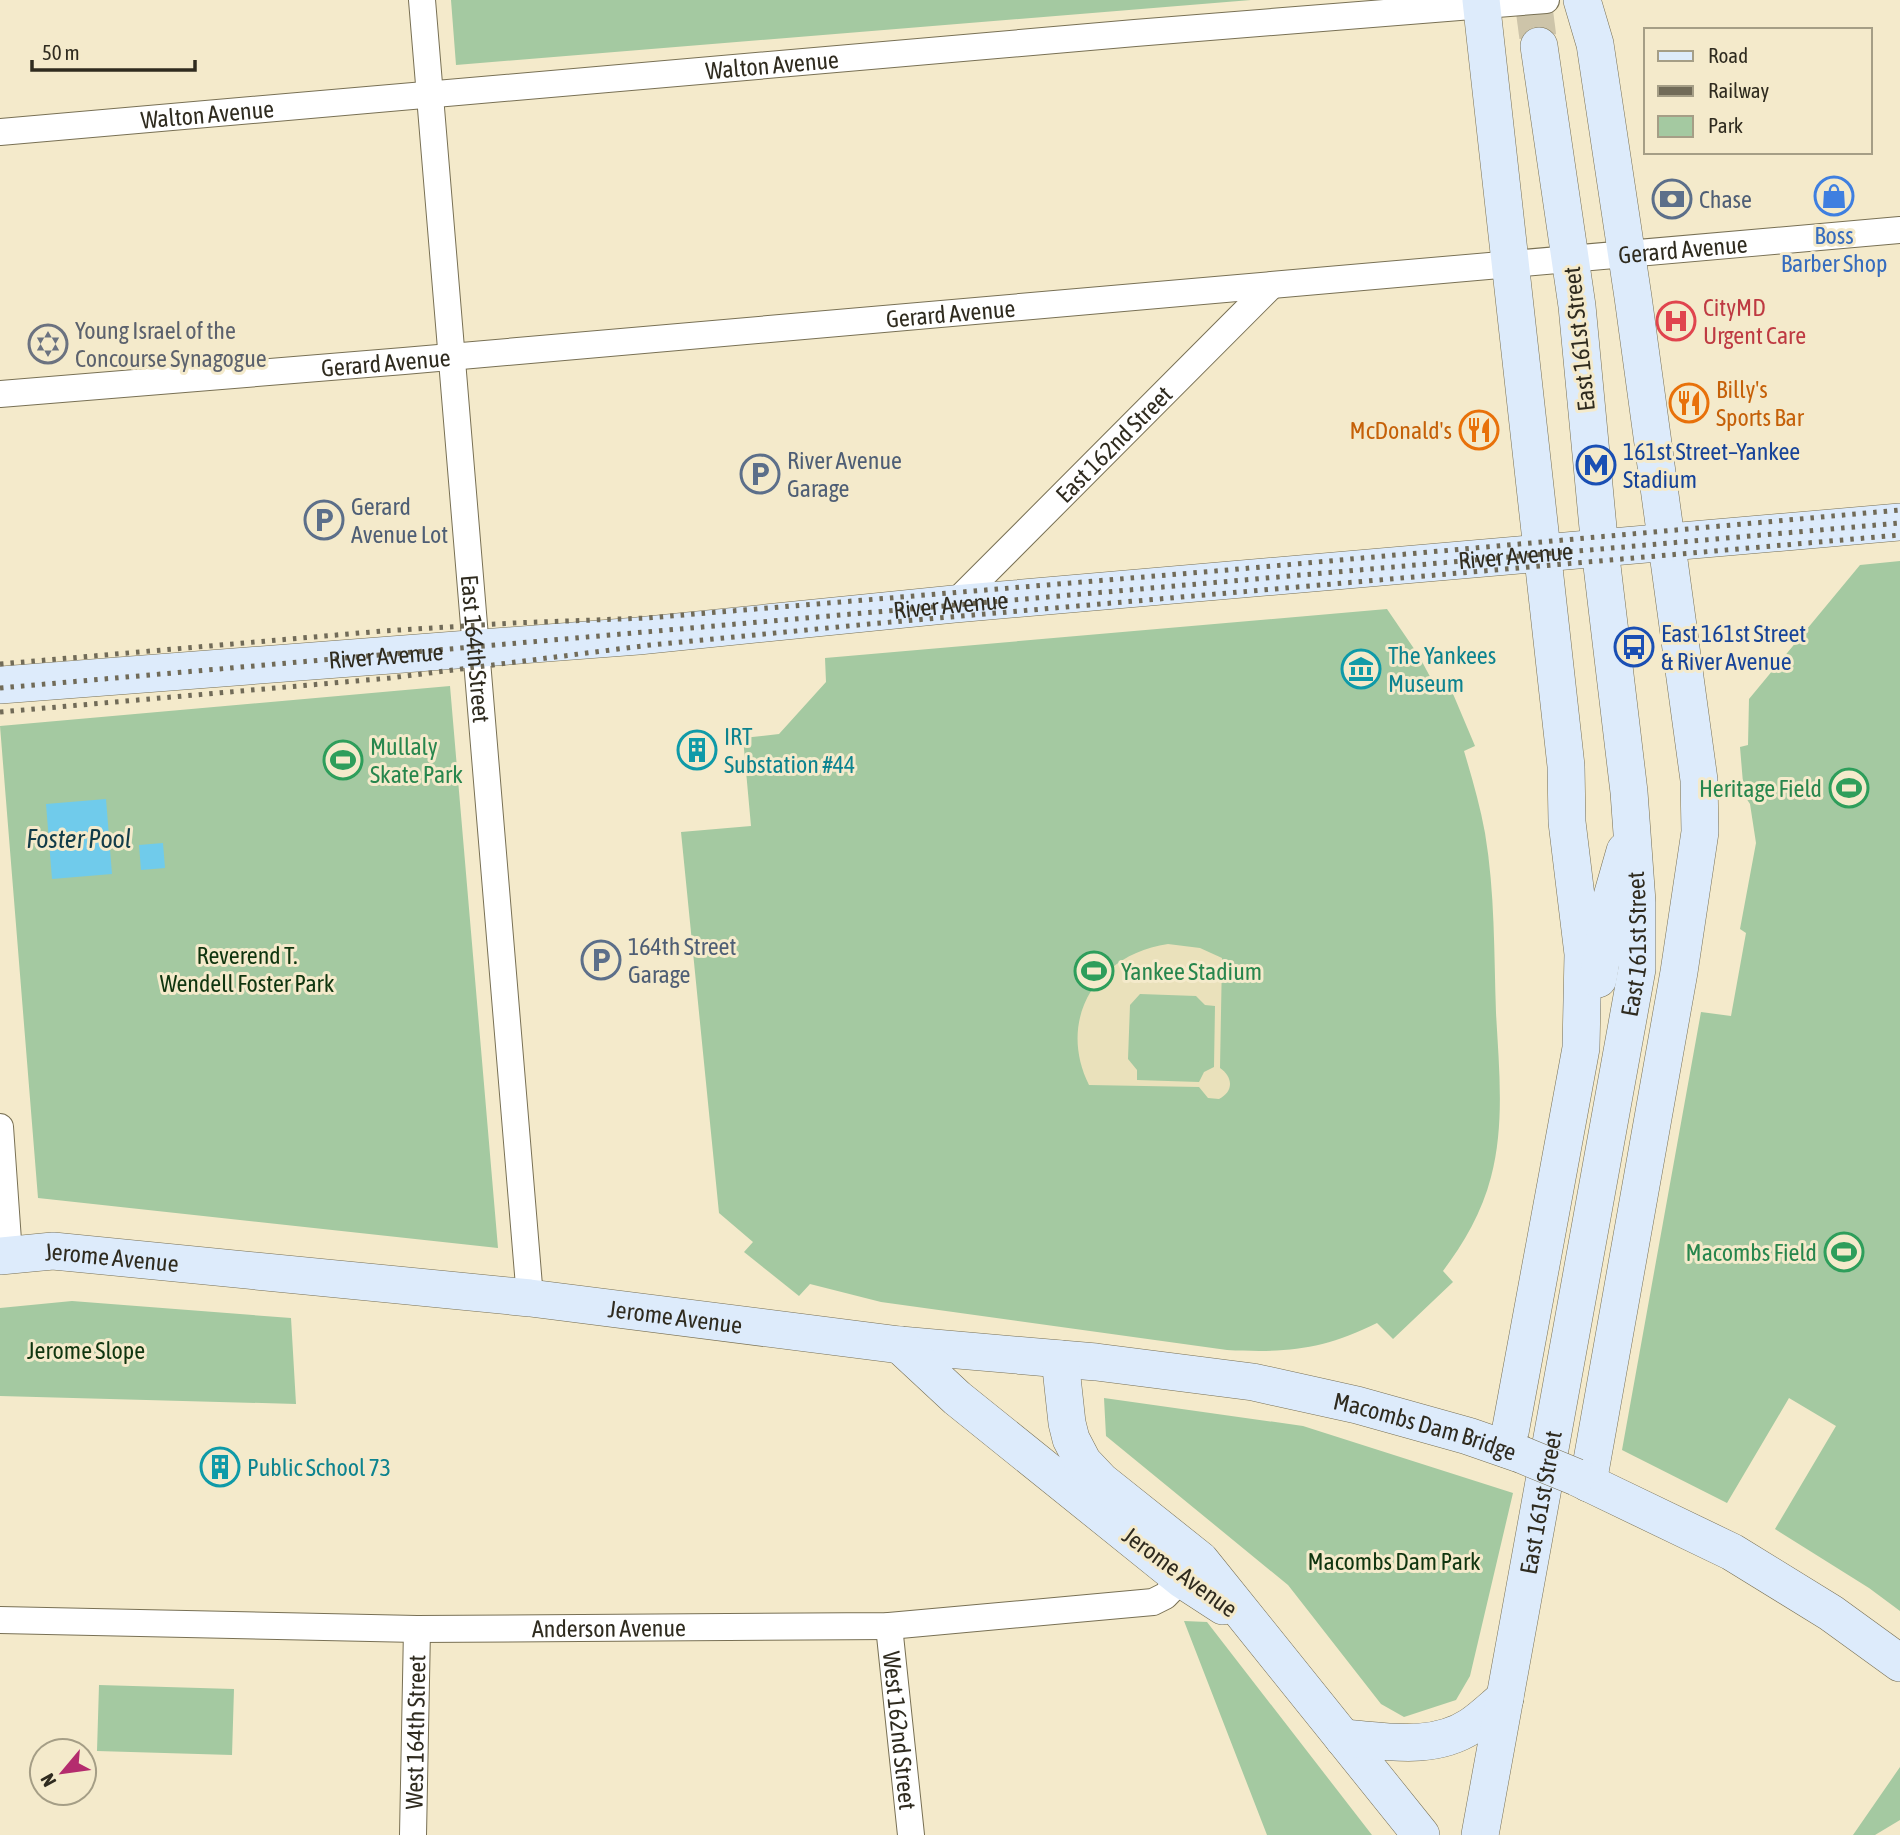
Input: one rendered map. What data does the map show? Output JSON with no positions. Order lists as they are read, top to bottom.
{
  "streets": {
    "main road": [
      "East 161st Street",
      "River Avenue",
      "Jerome Avenue",
      "Macombs Dam Bridge"
    ],
    "street": [
      "Walton Avenue",
      "Gerard Avenue",
      "East 162nd Street",
      "East 164th Street",
      "Anderson Avenue",
      "West 162nd Street",
      "West 164th Street"
    ]
  },
  "crossings": [
    ["Walton Avenue", "East 161st Street"],
    ["Walton Avenue", "East 164th Street"],
    ["Gerard Avenue", "East 161st Street"],
    ["Gerard Avenue", "East 162nd Street"],
    ["Gerard Avenue", "East 164th Street"],
    ["East 161st Street", "River Avenue"],
    ["East 161st Street", "Macombs Dam Bridge"],
    ["East 162nd Street", "River Avenue"],
    ["River Avenue", "East 164th Street"],
    ["East 164th Street", "Jerome Avenue"],
    ["Jerome Avenue", "Macombs Dam Bridge"],
    ["Jerome Avenue", "Anderson Avenue"],
    ["Anderson Avenue", "West 162nd Street"],
    ["Anderson Avenue", "West 164th Street"]
  ],
  "water": ["Foster Pool"],
  "parks": ["Reverend T. Wendell Foster Park", "Jerome Slope", "Macombs Dam Park"],
  "places": {
    "shop": ["Boss Barber Shop"],
    "bank": ["Chase"],
    "hospital": ["CityMD Urgent Care"],
    "synagogue": ["Young Israel of the Concourse Synagogue"],
    "restaurant": ["Billy's Sports Bar", "McDonald's"],
    "metro station": ["161st Street–Yankee Stadium"],
    "parking": ["River Avenue Garage", "Gerard Avenue Lot", "164th Street Garage"],
    "bus stop": ["East 161st Street & River Avenue"],
    "museum": ["The Yankees Museum"],
    "building": ["IRT Substation #44", "Public School 73"],
    "sports": [
      "Mullaly Skate Park",
      "Heritage Field",
      "Yankee Stadium",
      "Macombs Field"
    ]
  },
  "legend": ["Road", "Railway", "Park"],
  "scale_bar": "50 m",
  "north": "bottom left"
}
